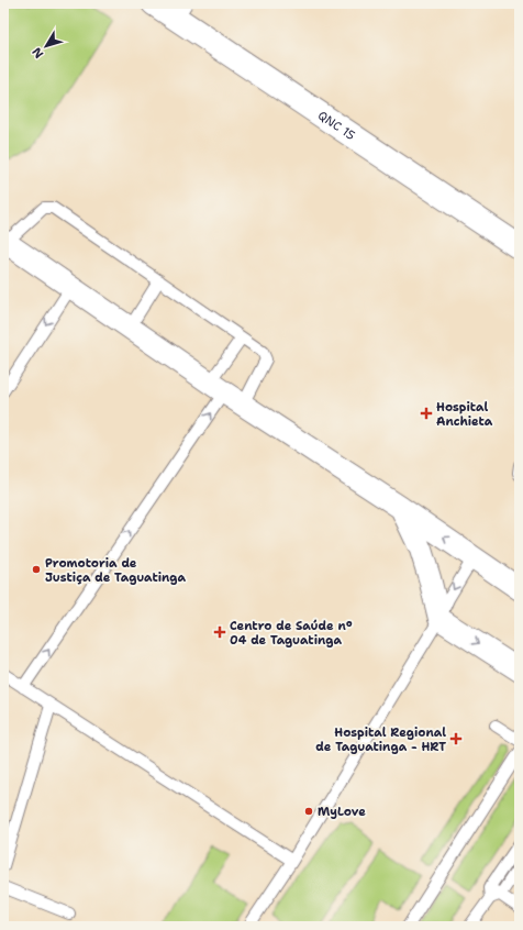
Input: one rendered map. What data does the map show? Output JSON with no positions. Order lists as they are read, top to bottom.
{
  "streets": {
    "street": ["QNC 15"]
  },
  "places": {
    "health": ["Hospital Anchieta", "Centro de Saúde nº 04 de Taguatinga", "Hospital Regional de Taguatinga - HRT"],
    "other": ["Promotoria de Justiça de Taguatinga", "MyLove"]
  },
  "north": "bottom left"
}
